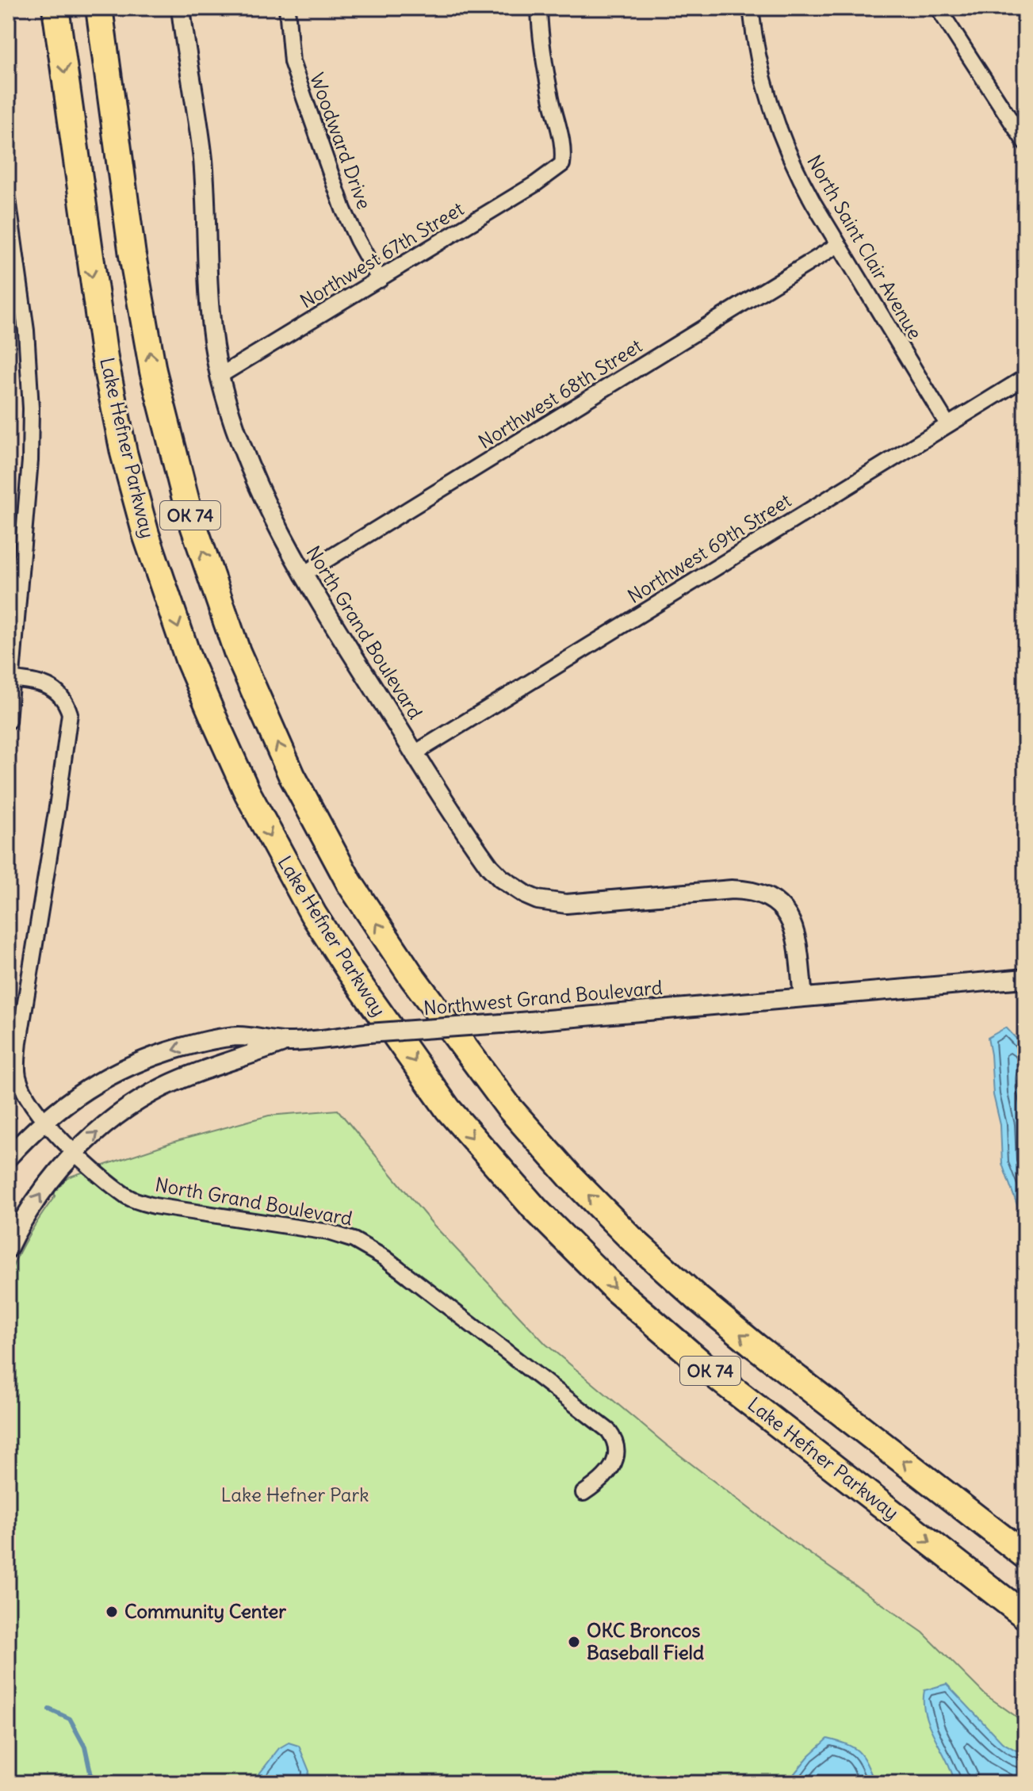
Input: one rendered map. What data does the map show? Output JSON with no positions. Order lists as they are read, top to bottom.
{
  "streets": {
    "highway": ["Lake Hefner Parkway", "OK 74"],
    "street": [
      "Woodward Drive",
      "North Saint Clair Avenue",
      "Northwest 67th Street",
      "Northwest 68th Street",
      "Northwest 69th Street",
      "North Grand Boulevard",
      "Northwest Grand Boulevard"
    ]
  },
  "crossings": [
    ["Woodward Drive", "Northwest 67th Street"],
    ["North Saint Clair Avenue", "Northwest 68th Street"],
    ["North Saint Clair Avenue", "Northwest 69th Street"],
    ["Northwest 67th Street", "North Grand Boulevard"],
    ["Northwest 68th Street", "North Grand Boulevard"],
    ["Northwest 69th Street", "North Grand Boulevard"],
    ["North Grand Boulevard", "Northwest Grand Boulevard"]
  ],
  "parks": ["Lake Hefner Park"],
  "places": ["Community Center", "OKC Broncos Baseball Field"]
}
